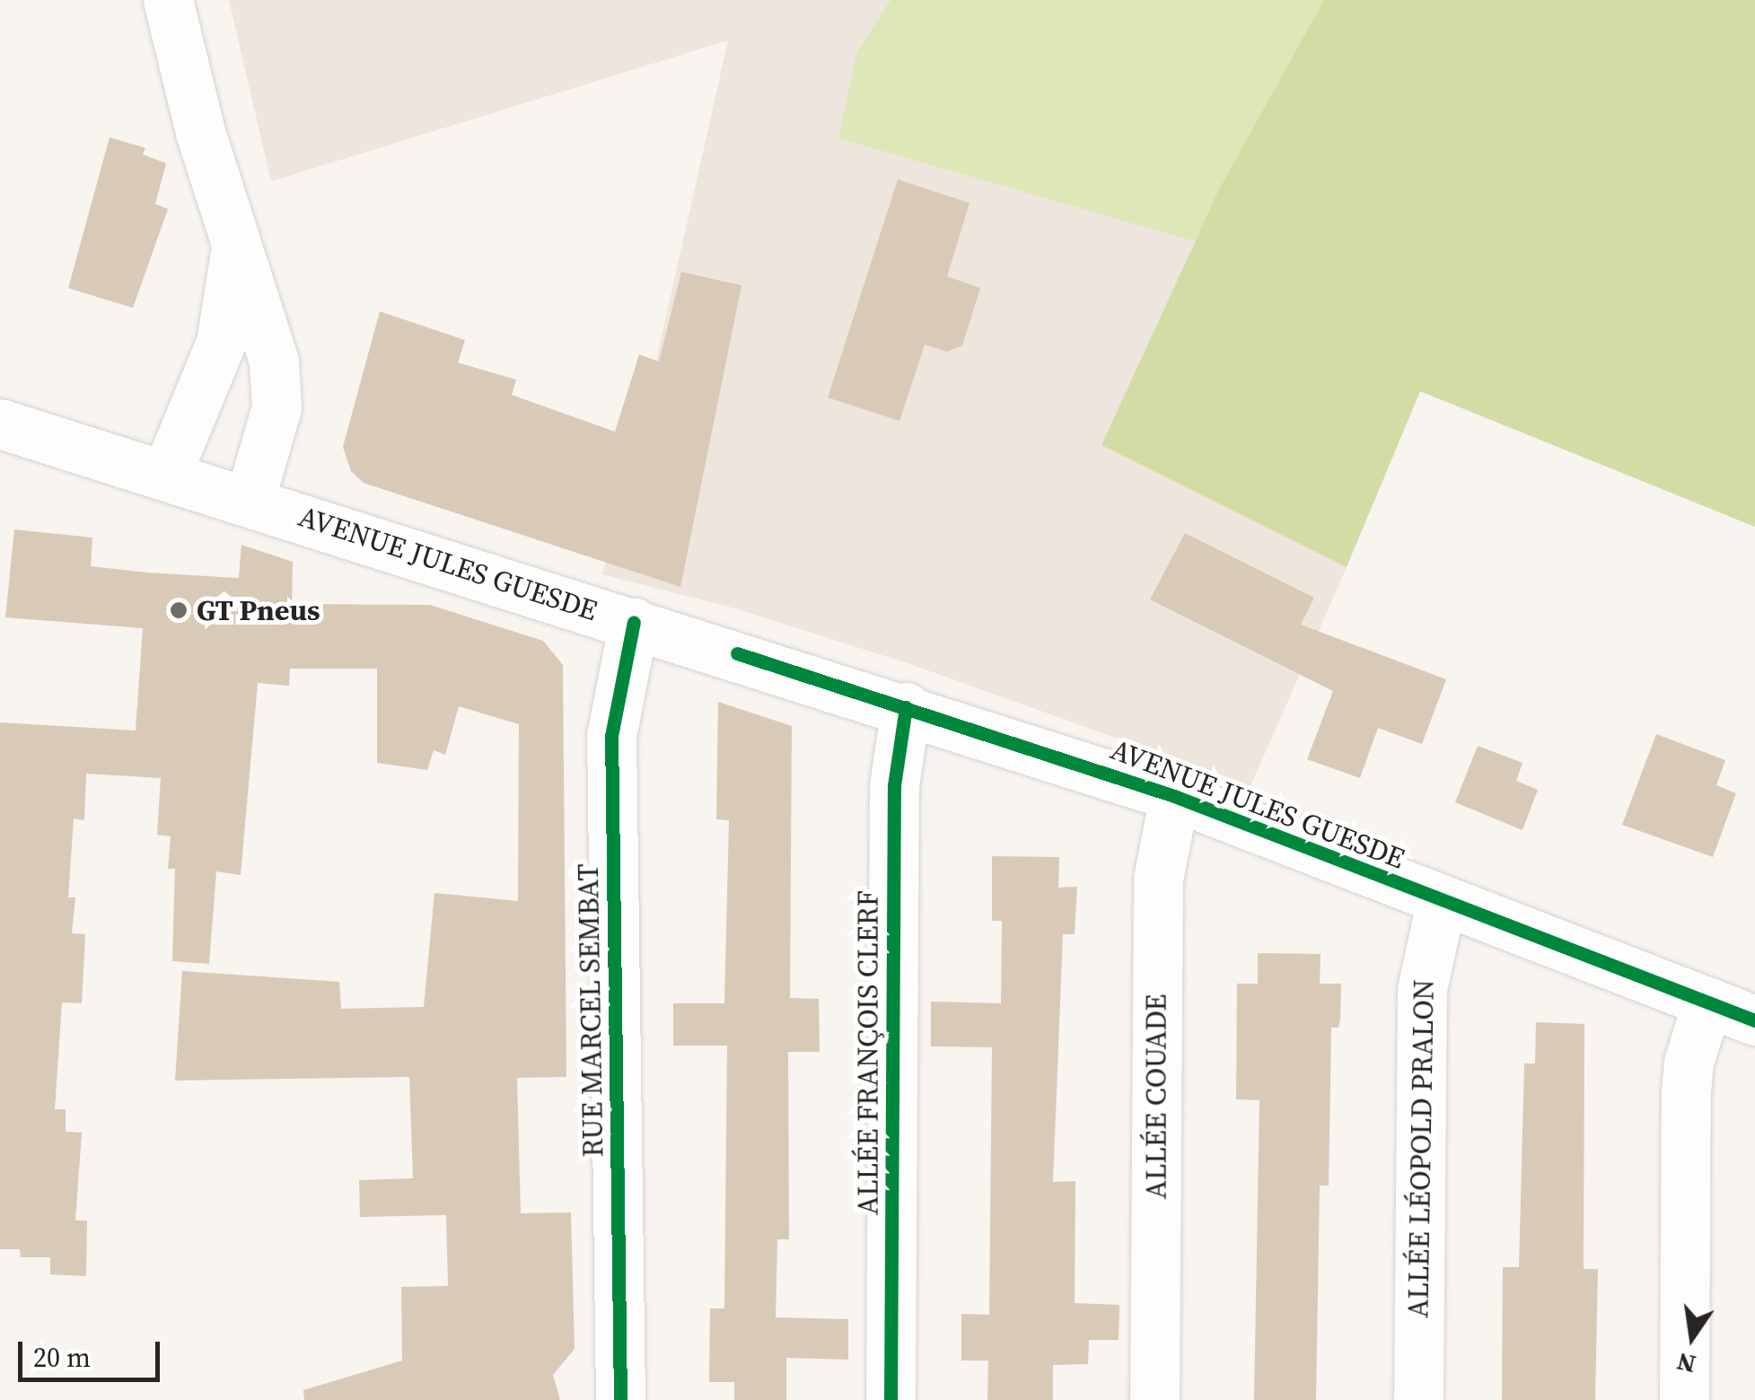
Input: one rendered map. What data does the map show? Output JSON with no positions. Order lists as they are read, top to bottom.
{
  "streets": {
    "street": [
      "AVENUE JULES GUESDE",
      "RUE MARCEL SEMBAT",
      "ALLÉE FRANÇOIS CLERF",
      "ALLÉE COUADE",
      "ALLÉE LÉOPOLD PRALON"
    ]
  },
  "crossings": [
    ["AVENUE JULES GUESDE", "RUE MARCEL SEMBAT"],
    ["AVENUE JULES GUESDE", "ALLÉE FRANÇOIS CLERF"],
    ["AVENUE JULES GUESDE", "ALLÉE COUADE"],
    ["AVENUE JULES GUESDE", "ALLÉE LÉOPOLD PRALON"]
  ],
  "places": ["GT Pneus"],
  "scale_bar": "20 m",
  "north": "bottom"
}
